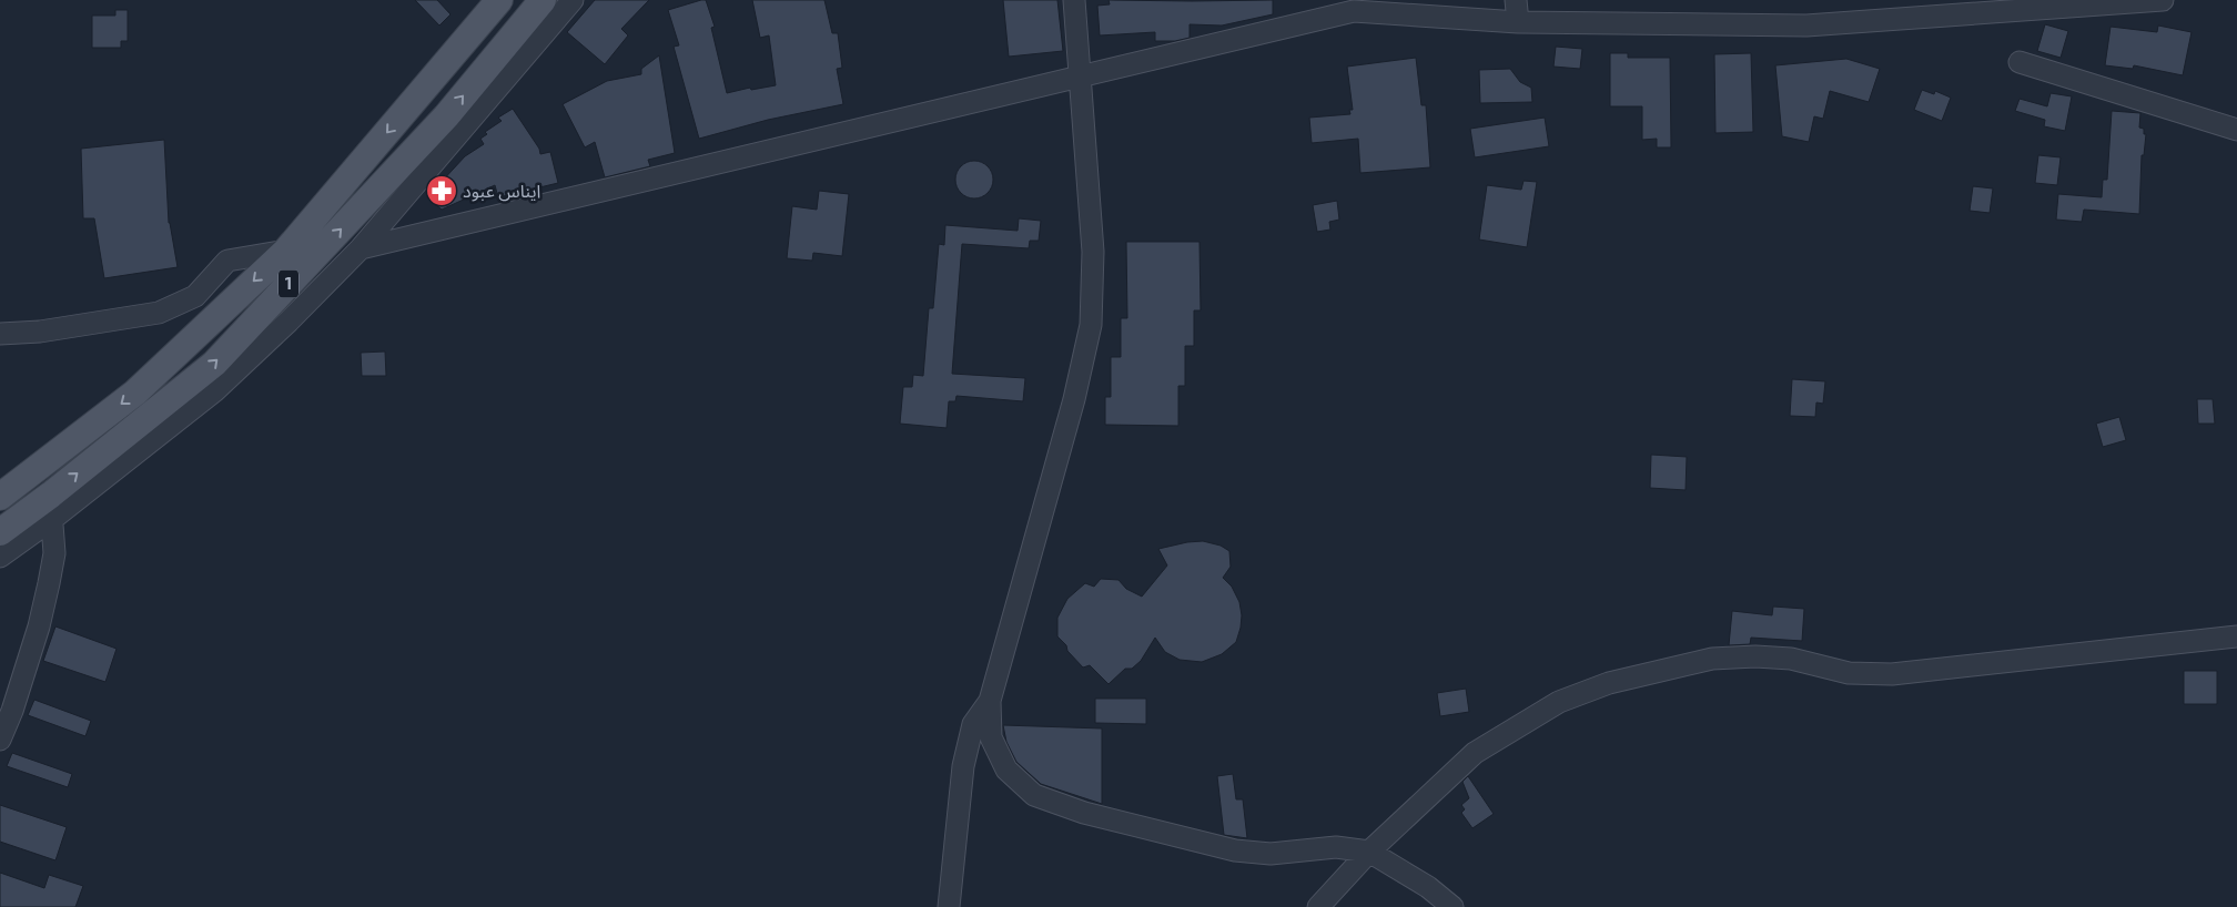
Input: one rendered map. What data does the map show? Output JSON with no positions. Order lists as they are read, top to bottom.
{
  "streets": {
    "main road": ["1"]
  },
  "places": {
    "pharmacy": ["ايناس عبود"]
  }
}
